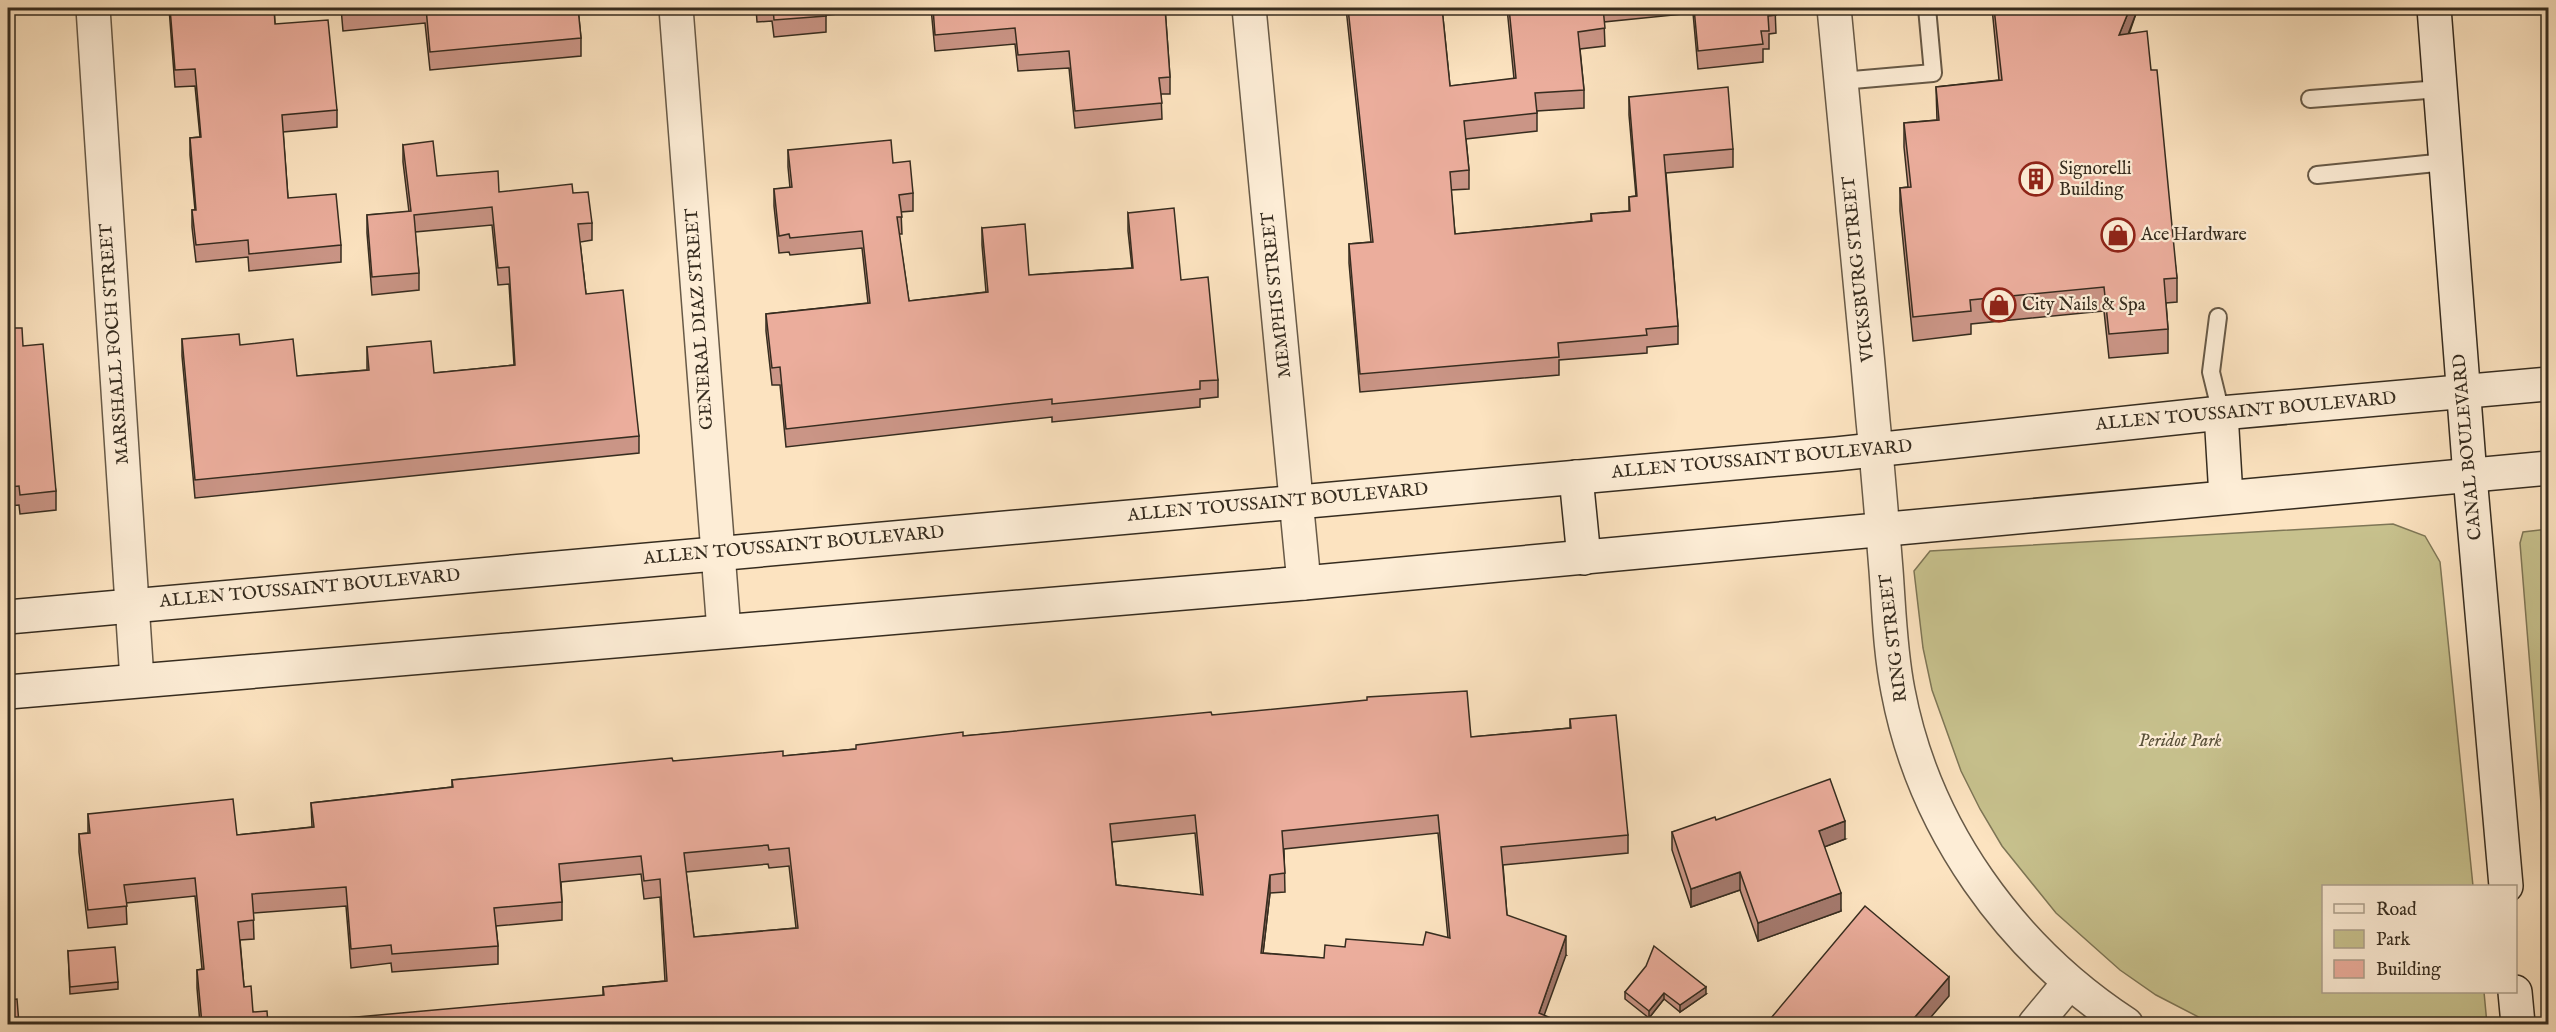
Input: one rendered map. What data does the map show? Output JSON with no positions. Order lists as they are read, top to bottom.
{
  "streets": {
    "main road": [
      "VICKSBURG STREET",
      "MEMPHIS STREET",
      "GENERAL DIAZ STREET",
      "MARSHALL FOCH STREET",
      "ALLEN TOUSSAINT BOULEVARD",
      "CANAL BOULEVARD",
      "RING STREET"
    ]
  },
  "crossings": [
    ["VICKSBURG STREET", "ALLEN TOUSSAINT BOULEVARD"],
    ["VICKSBURG STREET", "RING STREET"],
    ["MEMPHIS STREET", "ALLEN TOUSSAINT BOULEVARD"],
    ["GENERAL DIAZ STREET", "ALLEN TOUSSAINT BOULEVARD"],
    ["MARSHALL FOCH STREET", "ALLEN TOUSSAINT BOULEVARD"],
    ["ALLEN TOUSSAINT BOULEVARD", "CANAL BOULEVARD"]
  ],
  "parks": ["Peridot Park"],
  "places": {
    "building": ["Signorelli Building"],
    "shop": ["Ace Hardware", "City Nails & Spa"]
  },
  "legend": ["Road", "Park", "Building"]
}
